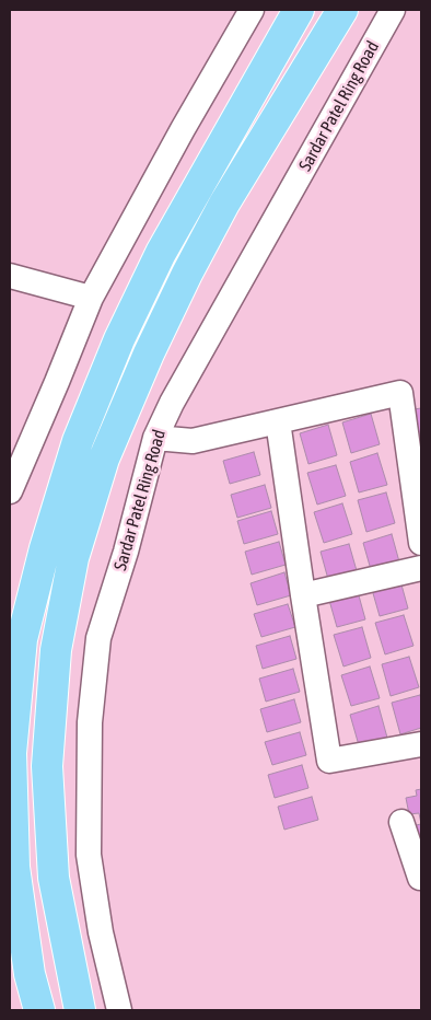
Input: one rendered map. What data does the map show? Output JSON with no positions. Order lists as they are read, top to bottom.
{
  "streets": {
    "street": ["Sardar Patel Ring Road"]
  }
}
